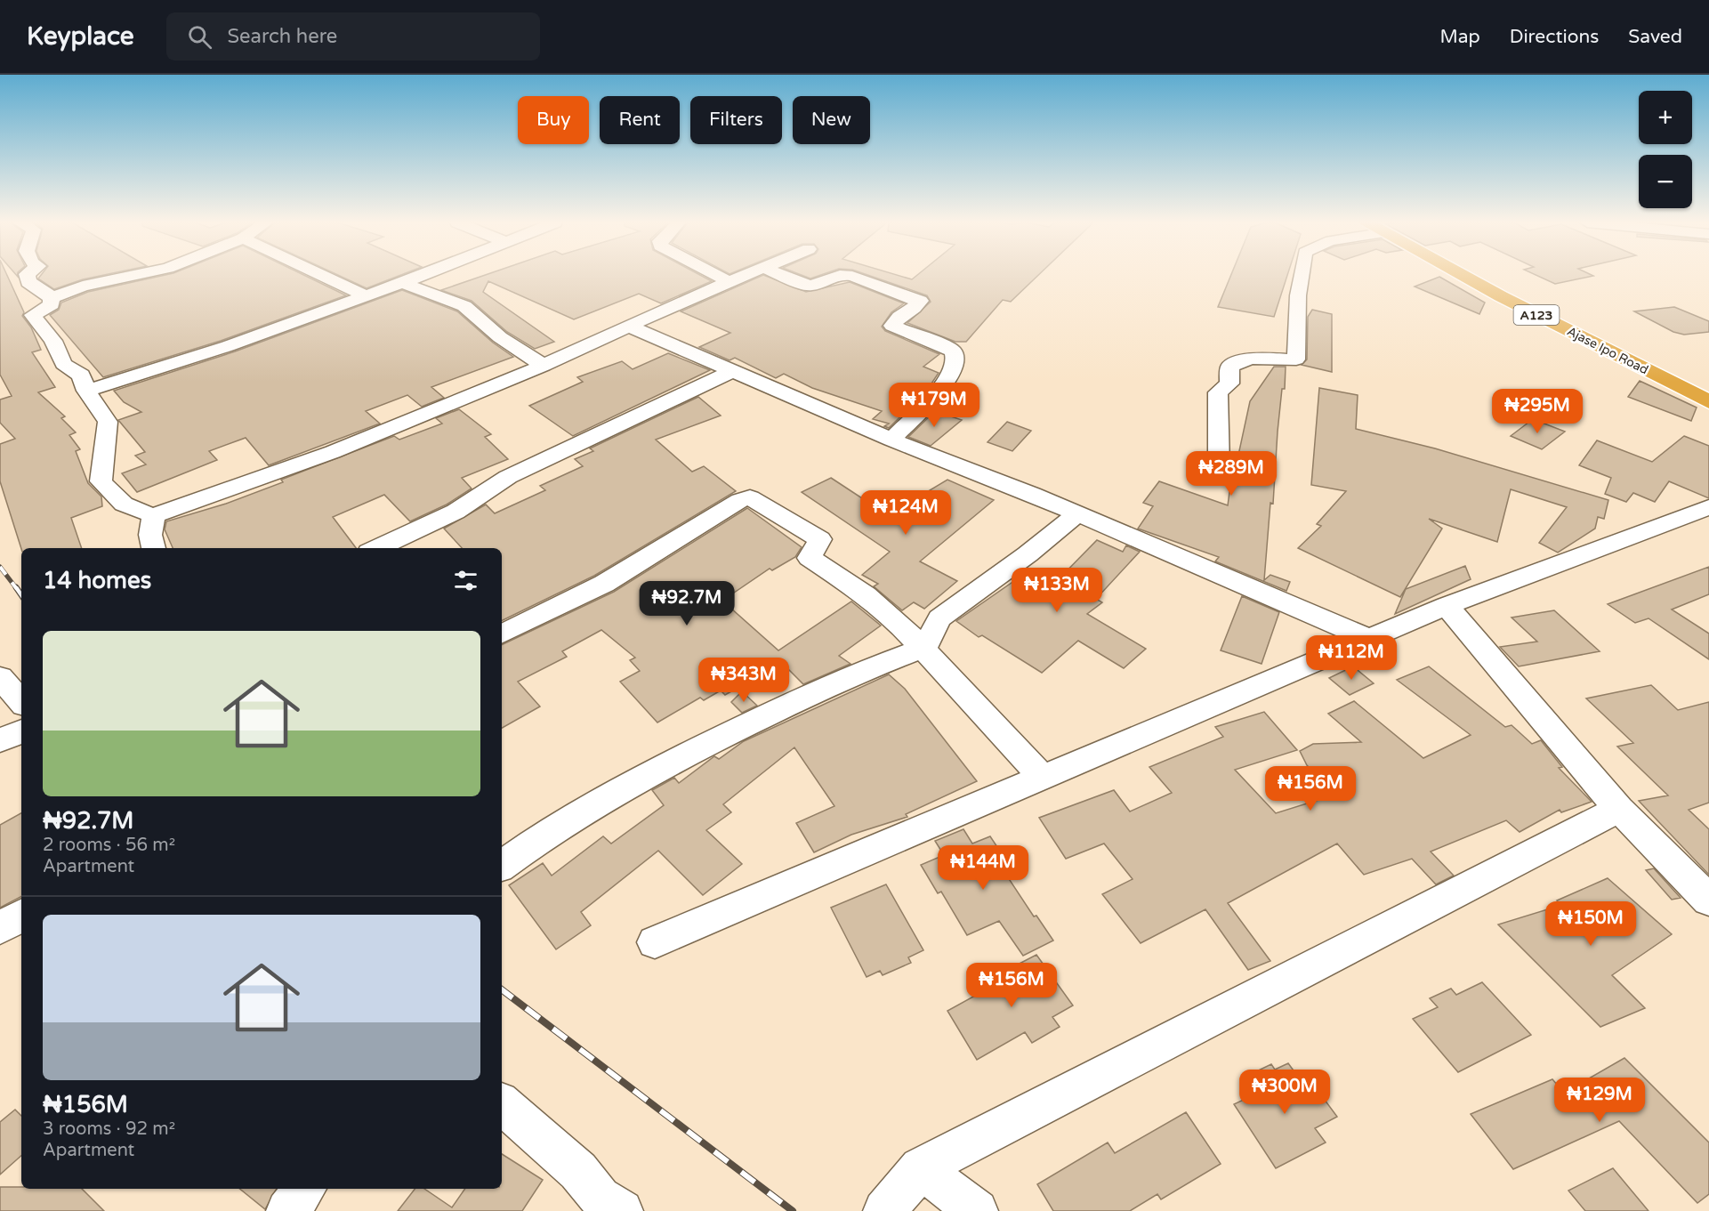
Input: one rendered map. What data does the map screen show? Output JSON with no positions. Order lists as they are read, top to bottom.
{
  "streets": {
    "highway": ["A123", "Ajase Ipo Road"]
  },
  "page": {
    "header": "Keyplace",
    "search": "Search here",
    "nav": ["Map", "Directions", "Saved"],
    "map_buttons": ["+", "−"],
    "chip": [
      "Buy",
      "Rent",
      "Filters",
      "New"
    ],
    "price": [
      "₦179M",
      "₦295M",
      "₦289M",
      "₦124M",
      "₦133M",
      "₦92.7M",
      "₦112M",
      "₦343M",
      "₦156M",
      "₦144M",
      "₦150M",
      "₦156M",
      "₦300M",
      "₦129M"
    ],
    "heading": "14 homes",
    "list": [
      {
        "name": "₦92.7M",
        "note": "2 rooms · 56 m² · Apartment"
      },
      {
        "name": "₦156M",
        "note": "3 rooms · 92 m² · Apartment"
      }
    ]
  }
}
